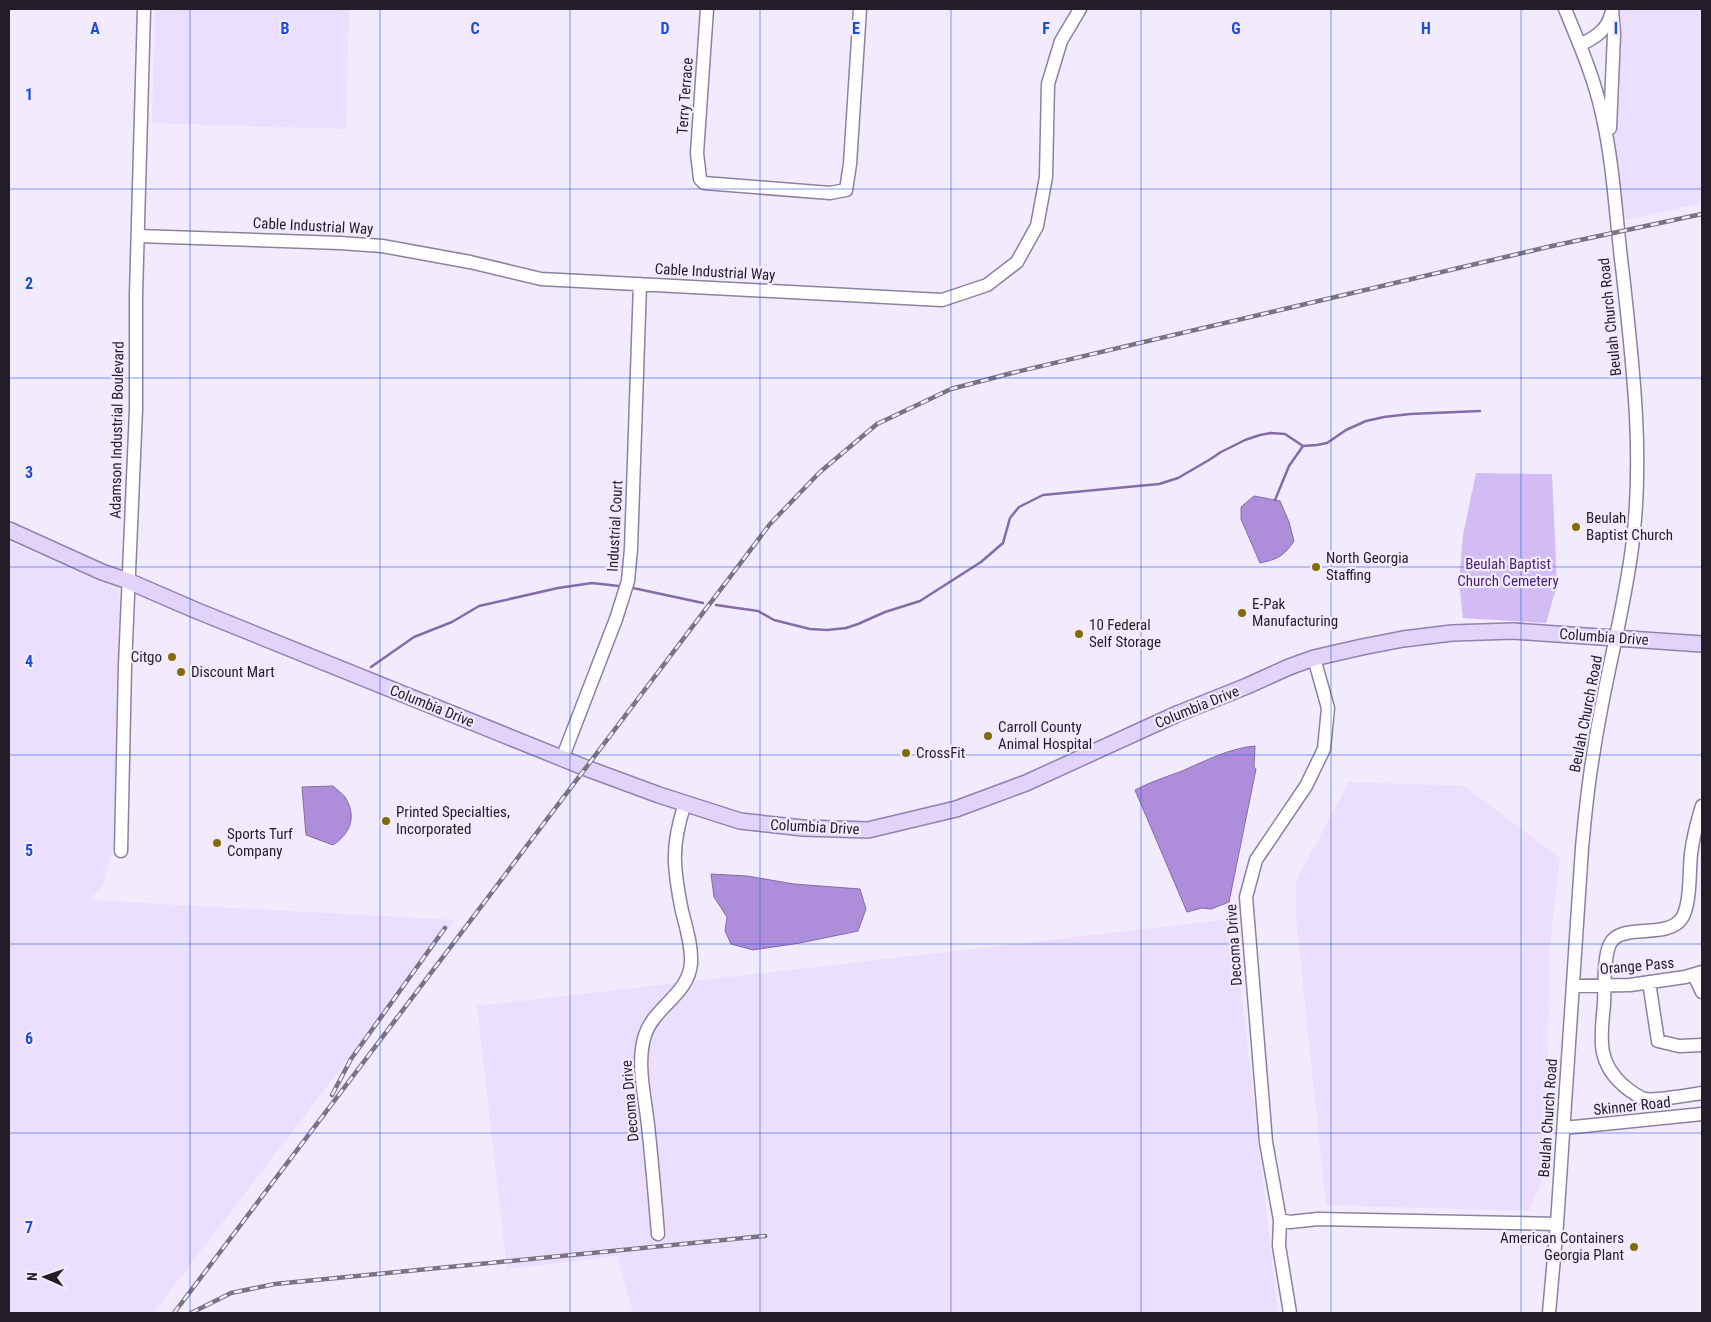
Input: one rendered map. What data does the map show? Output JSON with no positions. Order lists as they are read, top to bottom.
{
  "streets": {
    "main road": ["Columbia Drive"],
    "street": [
      "Terry Terrace",
      "Cable Industrial Way",
      "Beulah Church Road",
      "Adamson Industrial Boulevard",
      "Industrial Court",
      "Decoma Drive",
      "Orange Pass",
      "Skinner Road"
    ]
  },
  "crossings": [
    ["Cable Industrial Way", "Adamson Industrial Boulevard"],
    ["Cable Industrial Way", "Industrial Court"],
    ["Beulah Church Road", "Columbia Drive"],
    ["Beulah Church Road", "Orange Pass"],
    ["Beulah Church Road", "Skinner Road"],
    ["Adamson Industrial Boulevard", "Columbia Drive"],
    ["Industrial Court", "Columbia Drive"],
    ["Columbia Drive", "Decoma Drive"]
  ],
  "parks": ["Beulah Baptist Church Cemetery"],
  "places": [
    "Beulah Baptist Church",
    "North Georgia Staffing",
    "E-Pak Manufacturing",
    "10 Federal Self Storage",
    "Citgo",
    "Discount Mart",
    "Carroll County Animal Hospital",
    "CrossFit",
    "Printed Specialties, Incorporated",
    "Sports Turf Company",
    "American Containers Georgia Plant"
  ],
  "north": "left",
  "grid": {
    "columns": [
      "A",
      "B",
      "C",
      "D",
      "E",
      "F",
      "G",
      "H",
      "I"
    ],
    "rows": [
      "1",
      "2",
      "3",
      "4",
      "5",
      "6",
      "7"
    ]
  }
}
